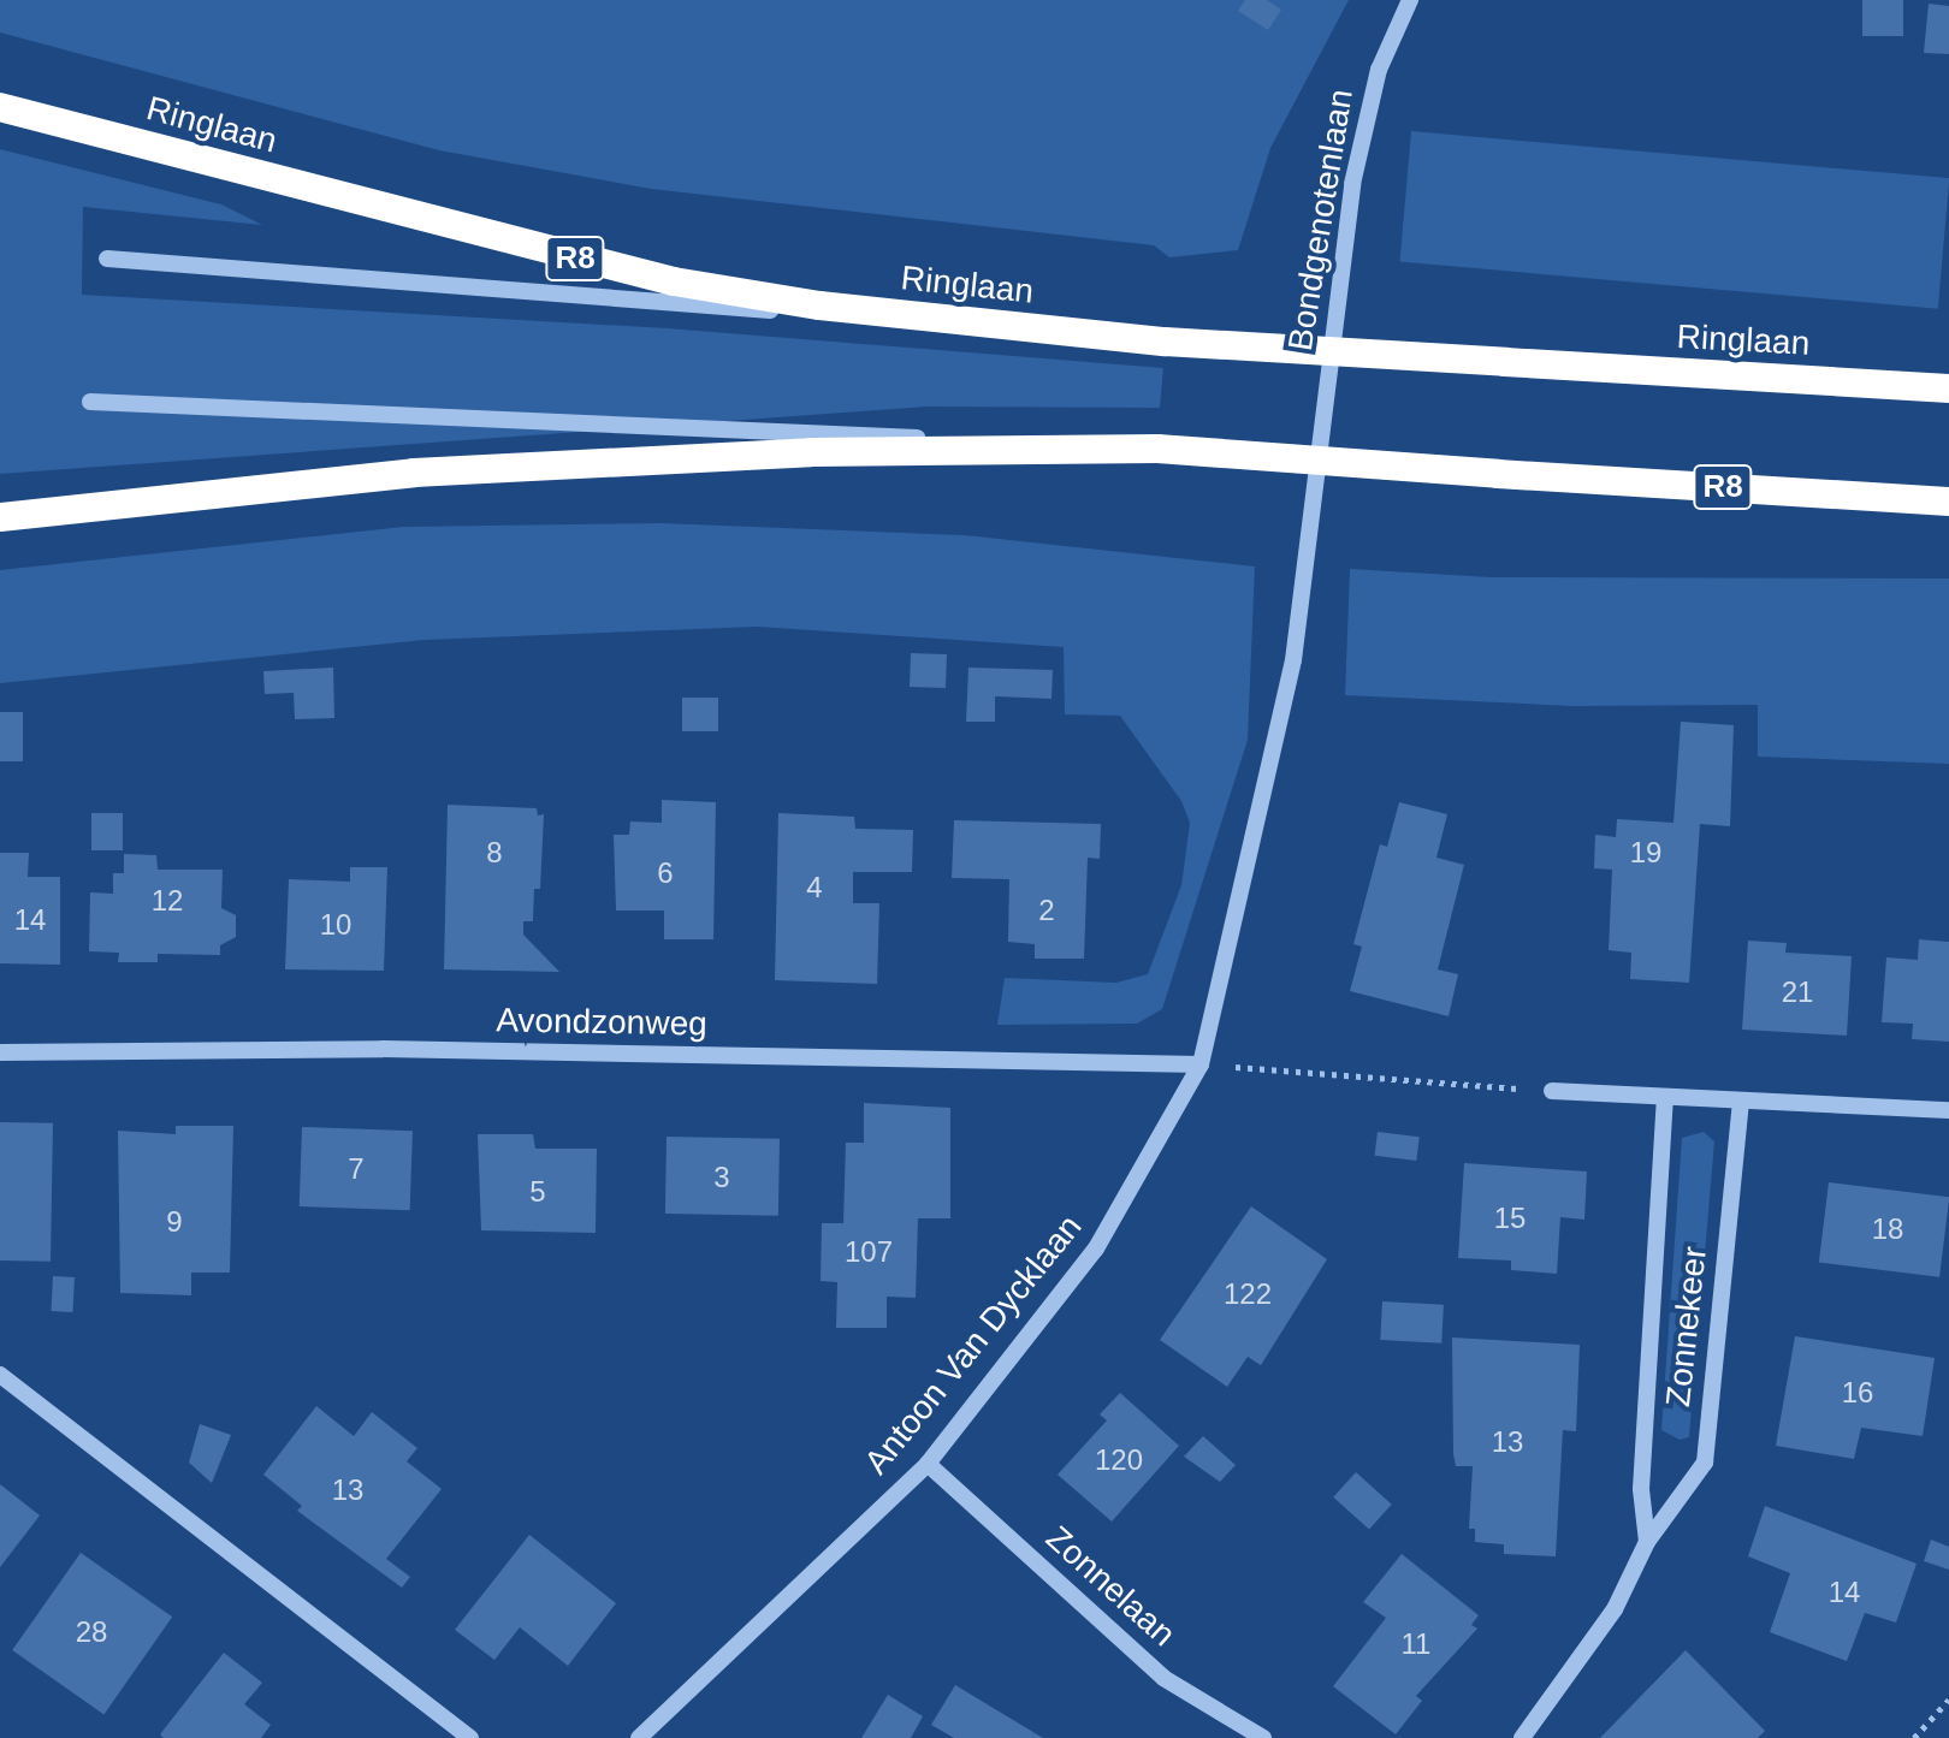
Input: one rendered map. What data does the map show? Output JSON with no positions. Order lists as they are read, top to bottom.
{
  "streets": {
    "highway": ["Ringlaan", "R8"],
    "street": [
      "Bondgenotenlaan",
      "Avondzonweg",
      "Zonnekeer",
      "Antoon Van Dycklaan",
      "Zonnelaan"
    ]
  },
  "crossings": [
    ["Bondgenotenlaan", "Antoon Van Dycklaan"],
    ["Avondzonweg", "Antoon Van Dycklaan"],
    ["Antoon Van Dycklaan", "Zonnelaan"]
  ],
  "house_numbers": [
    "8",
    "19",
    "6",
    "4",
    "12",
    "2",
    "14",
    "10",
    "21",
    "7",
    "3",
    "5",
    "15",
    "9",
    "18",
    "107",
    "122",
    "16",
    "13",
    "120",
    "13",
    "14",
    "28",
    "11"
  ]
}
